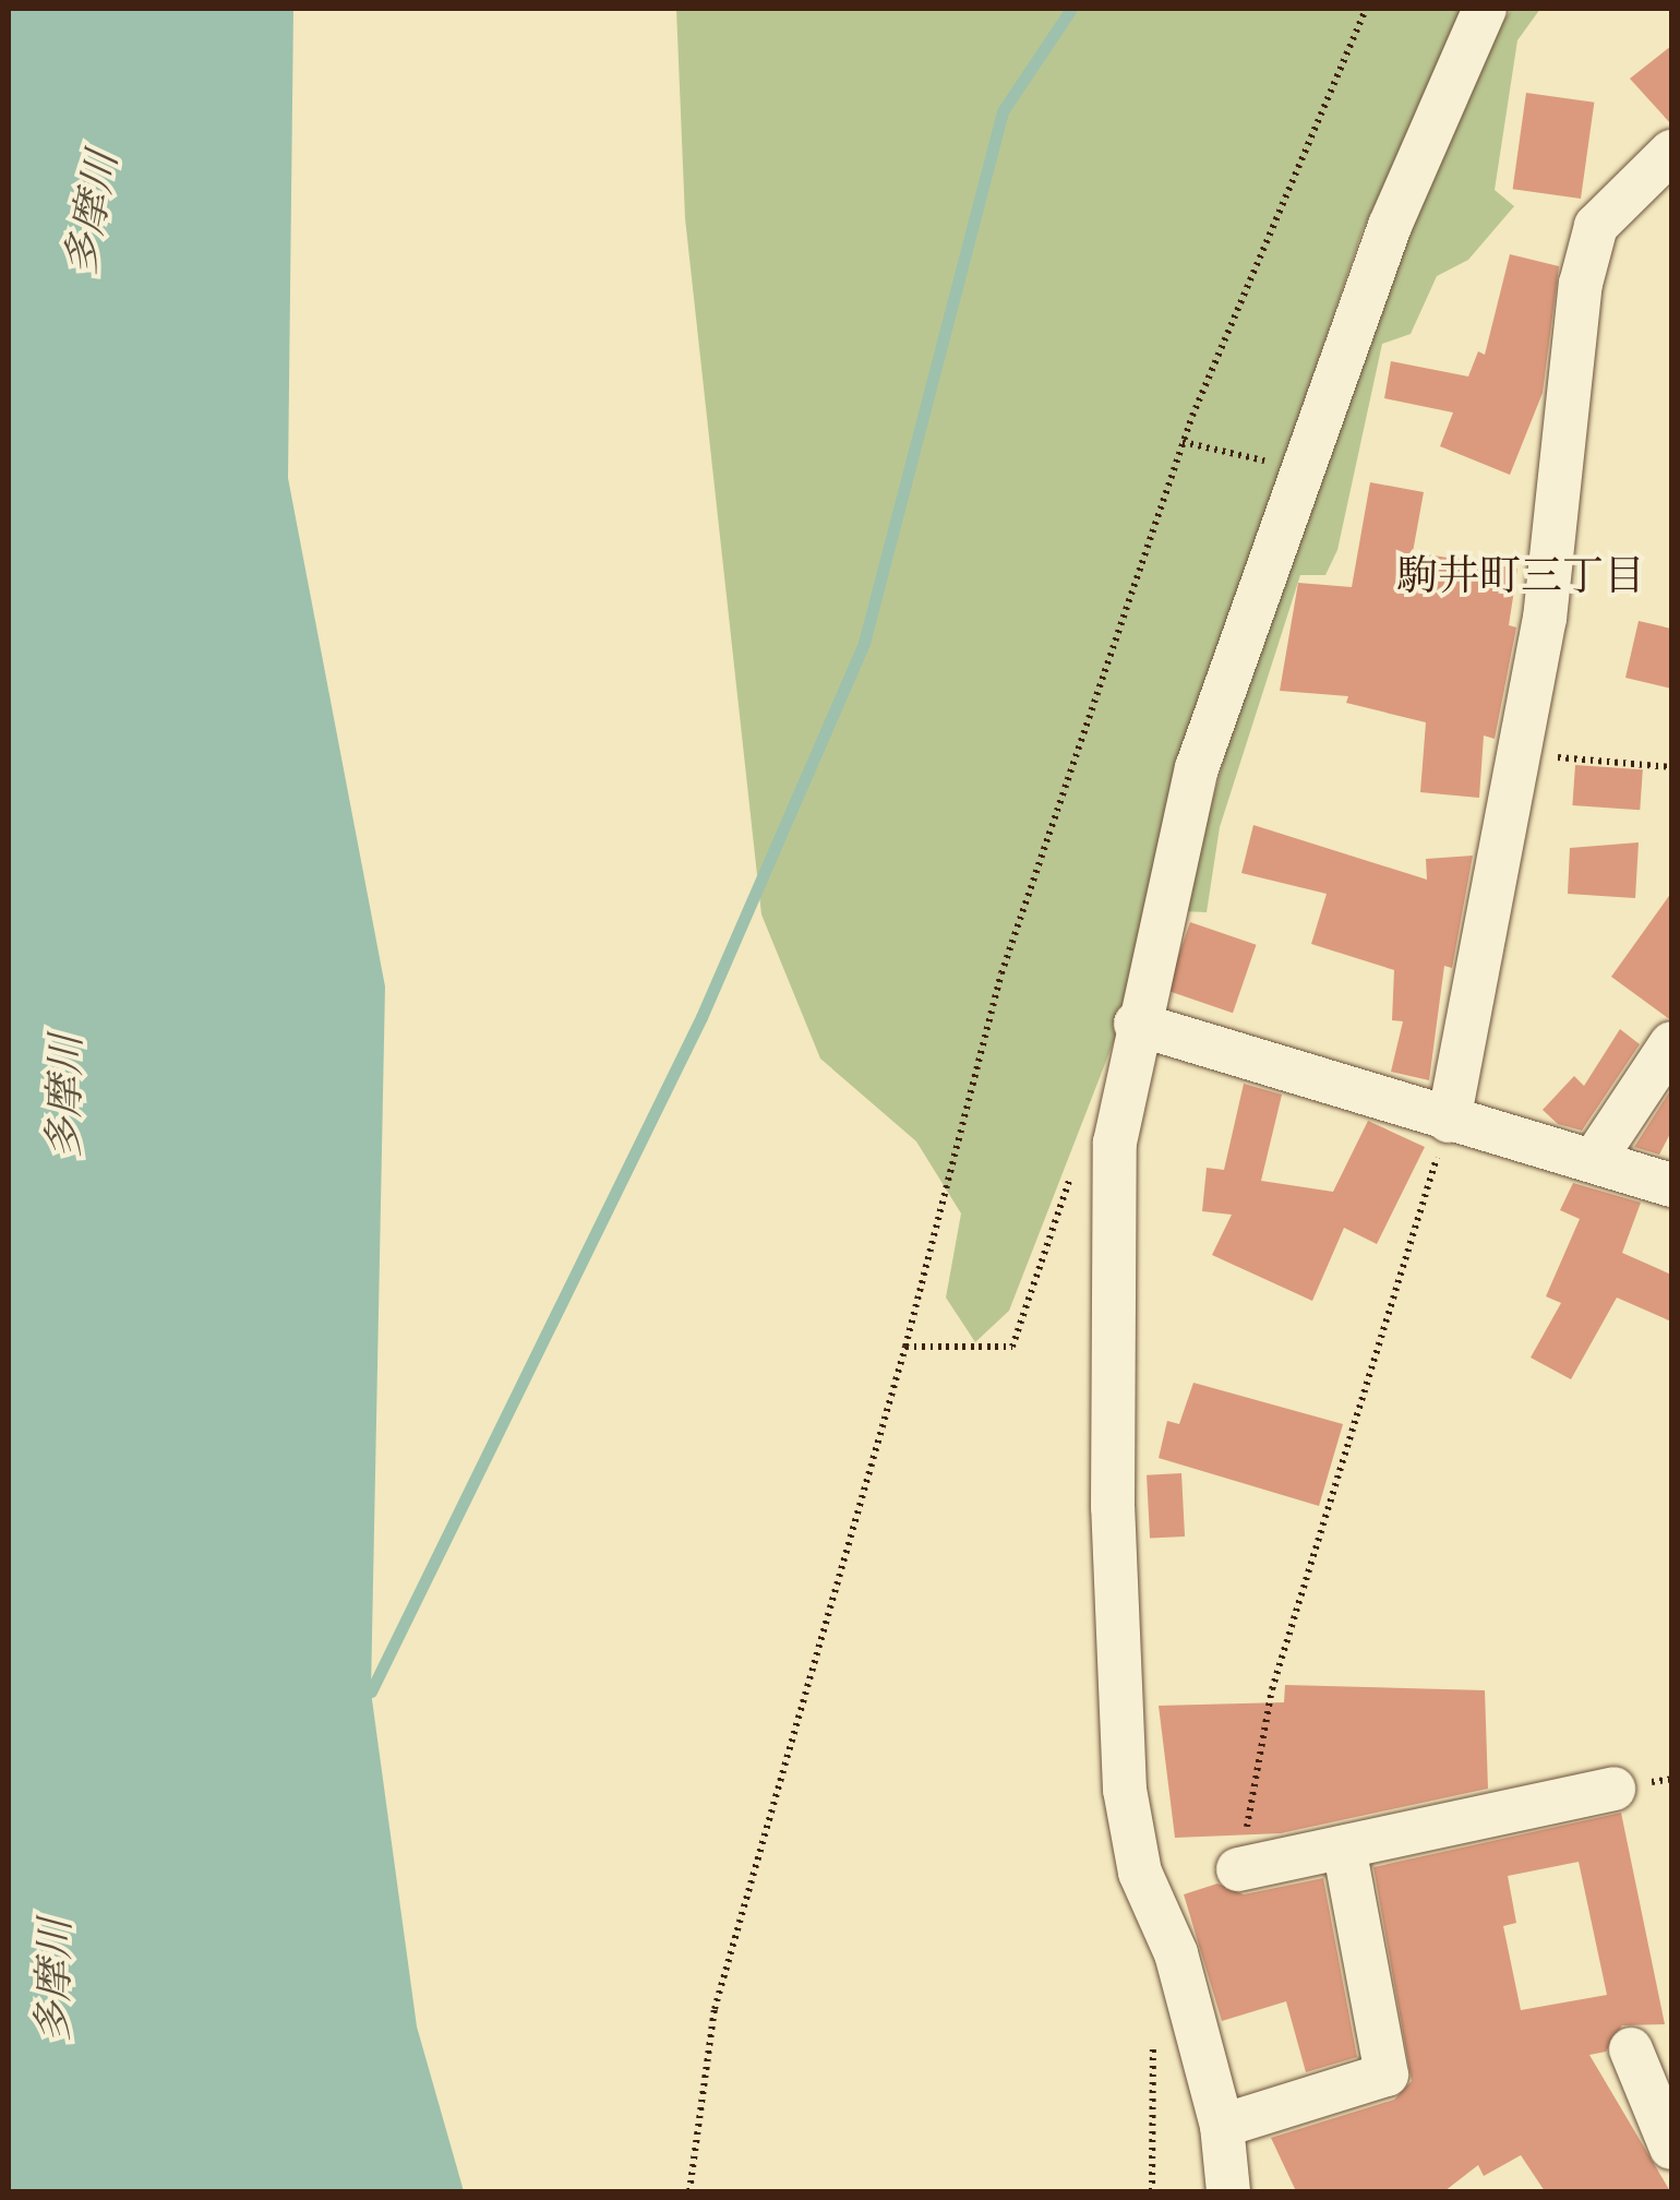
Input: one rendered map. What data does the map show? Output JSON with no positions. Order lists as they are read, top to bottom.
{
  "districts": ["駒井町三丁目"],
  "water": ["多摩川"]
}
